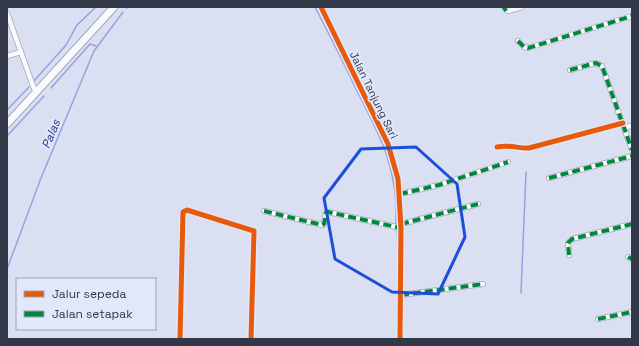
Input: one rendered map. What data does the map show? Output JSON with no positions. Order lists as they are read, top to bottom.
{
  "streets": {
    "street": ["Jalan Tanjung Sari"]
  },
  "water": ["Palas"],
  "legend": ["Jalur sepeda", "Jalan setapak"]
}
